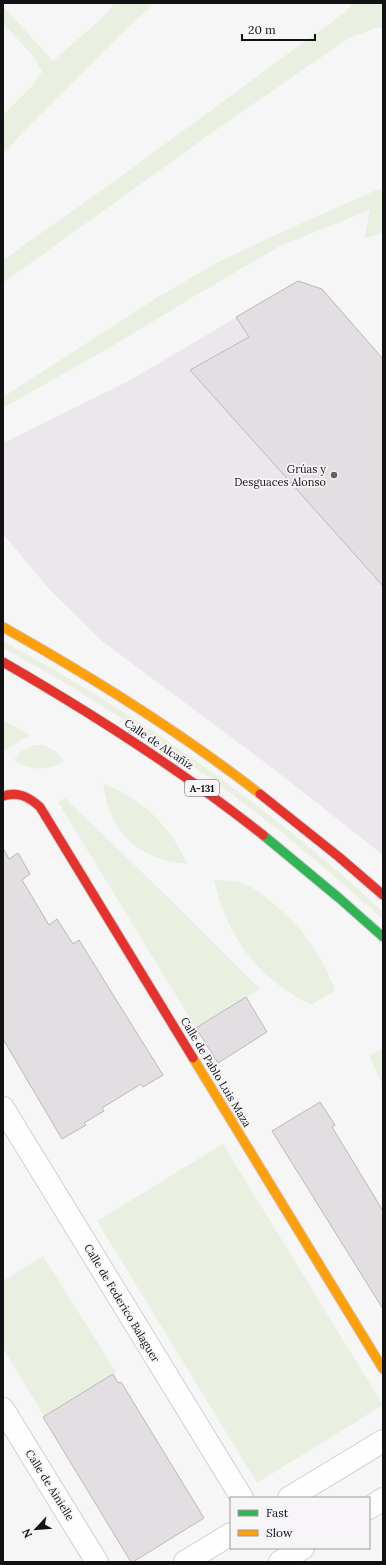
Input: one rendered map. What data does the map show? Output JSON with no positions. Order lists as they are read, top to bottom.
{
  "streets": {
    "main road": ["Calle de Alcañiz", "A-131", "Calle de Pablo Luis Maza"],
    "street": ["Calle de Federico Balaguer", "Calle de Ainielle"]
  },
  "places": ["Grúas y Desguaces Alonso"],
  "legend": ["Fast", "Slow"],
  "scale_bar": "20 m",
  "north": "bottom left"
}
